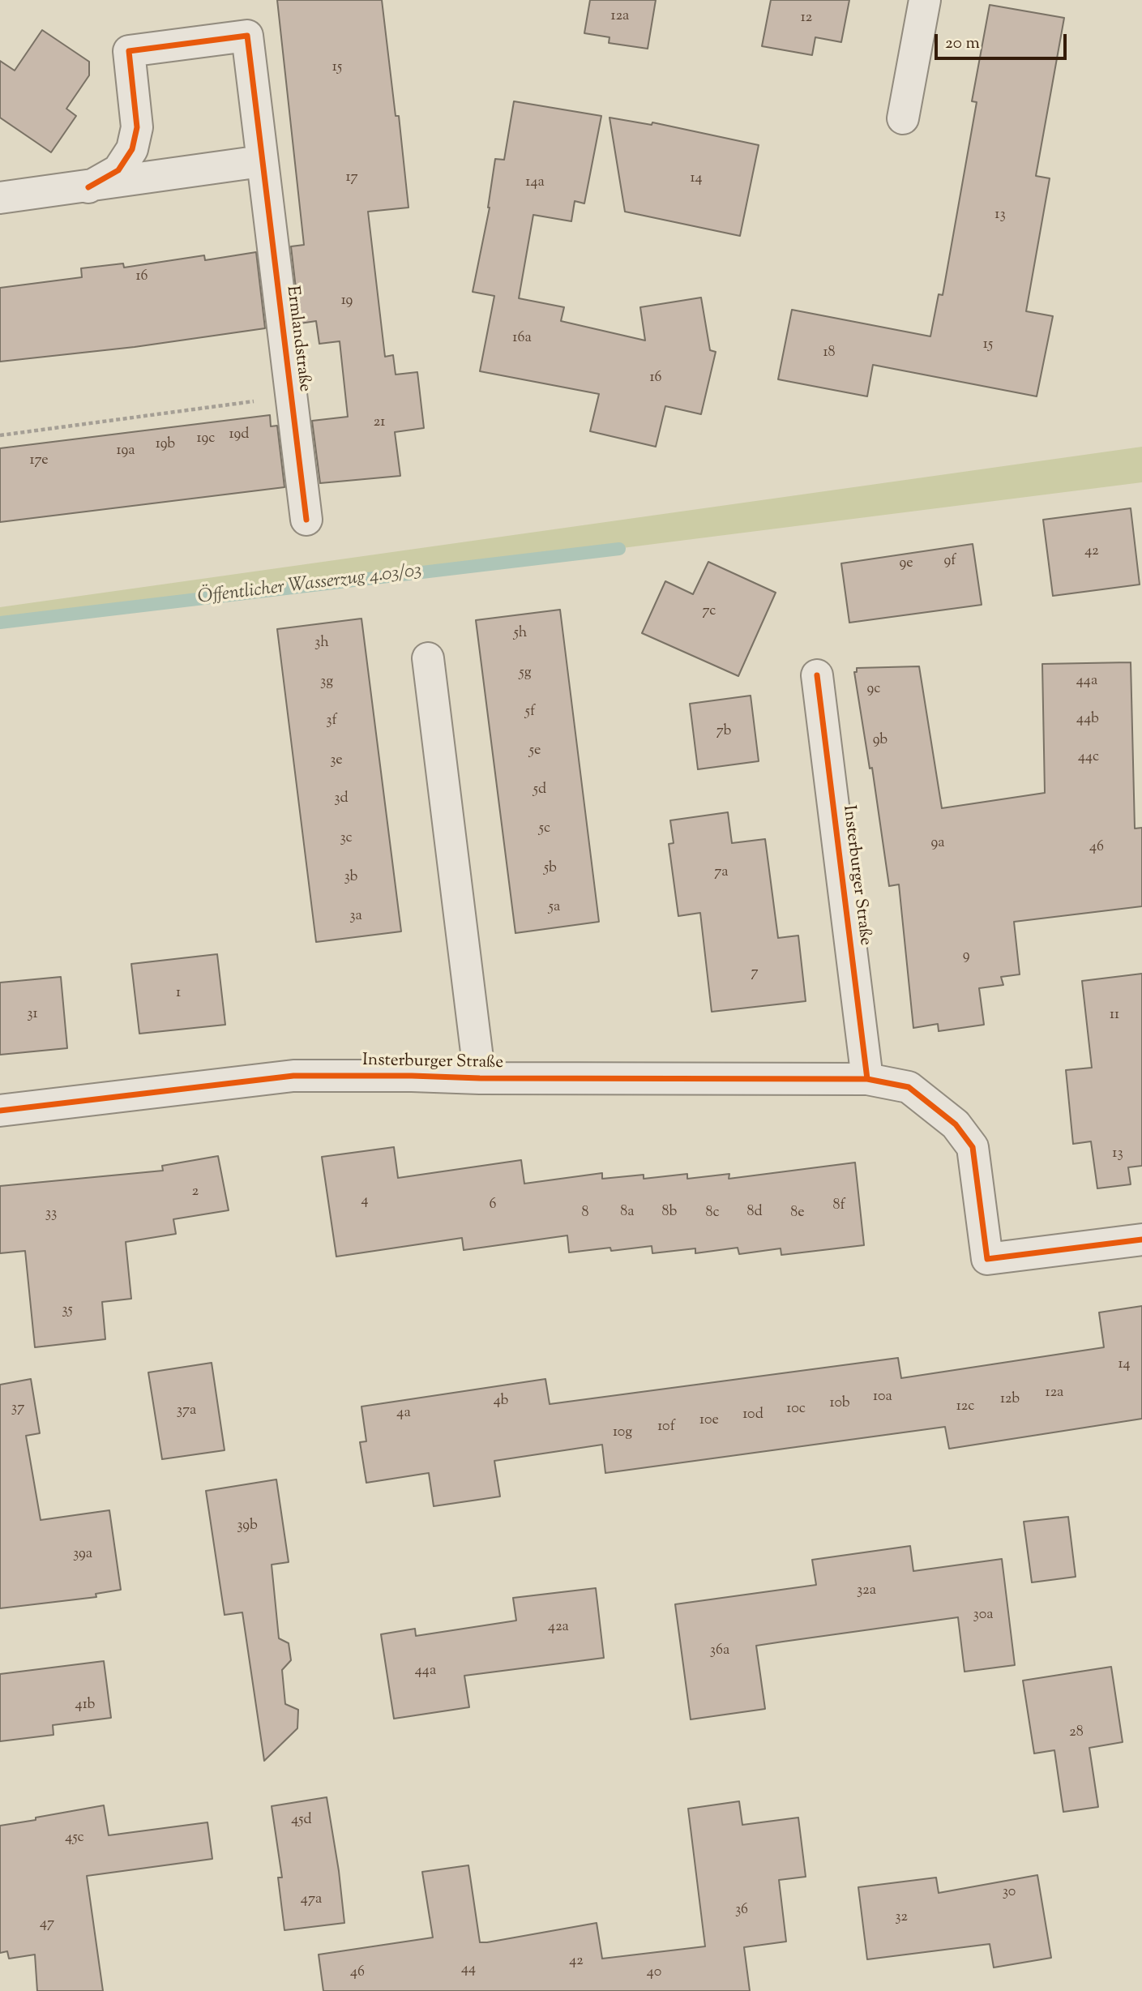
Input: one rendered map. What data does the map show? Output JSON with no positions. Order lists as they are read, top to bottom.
{
  "streets": {
    "street": ["Ermlandstraße", "Insterburger Straße"]
  },
  "water": ["Öffentlicher Wasserzug 4.03/03"],
  "house_numbers": [
    "12a",
    "12",
    "15",
    "17",
    "14",
    "14a",
    "13",
    "16",
    "19",
    "16a",
    "15",
    "18",
    "16",
    "21",
    "19d",
    "19c",
    "19b",
    "19a",
    "17e",
    "42",
    "9f",
    "9e",
    "7c",
    "5h",
    "3h",
    "5g",
    "44a",
    "3g",
    "9c",
    "5f",
    "44b",
    "3f",
    "7b",
    "9b",
    "5e",
    "44c",
    "3e",
    "5d",
    "3d",
    "5c",
    "3c",
    "9a",
    "46",
    "5b",
    "7a",
    "3b",
    "5a",
    "3a",
    "9",
    "7",
    "1",
    "31",
    "11",
    "13",
    "2",
    "4",
    "6",
    "8f",
    "8a",
    "8b",
    "8d",
    "8",
    "8c",
    "8e",
    "33",
    "35",
    "14",
    "12a",
    "10a",
    "12b",
    "4b",
    "10b",
    "12c",
    "37",
    "10c",
    "37a",
    "4a",
    "10d",
    "10e",
    "10f",
    "10g",
    "39b",
    "39a",
    "32a",
    "30a",
    "42a",
    "36a",
    "44a",
    "41b",
    "28",
    "45d",
    "45c",
    "30",
    "47a",
    "36",
    "32",
    "47",
    "42",
    "44",
    "46",
    "40"
  ],
  "scale_bar": "20 m"
}
